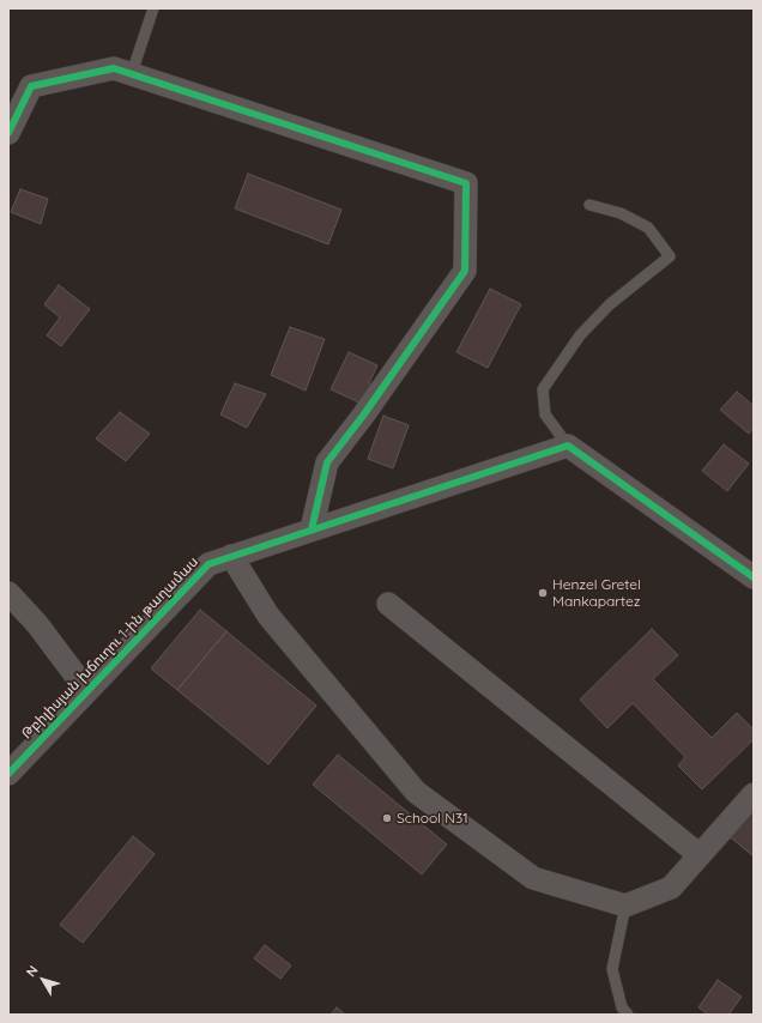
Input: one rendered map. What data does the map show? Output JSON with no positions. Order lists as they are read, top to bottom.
{
  "streets": {
    "street": ["Թբիլիսյան խճուղու 1-ին թաղամաս"]
  },
  "places": ["Henzel Gretel Mankapartez", "School N31"],
  "north": "top left"
}
